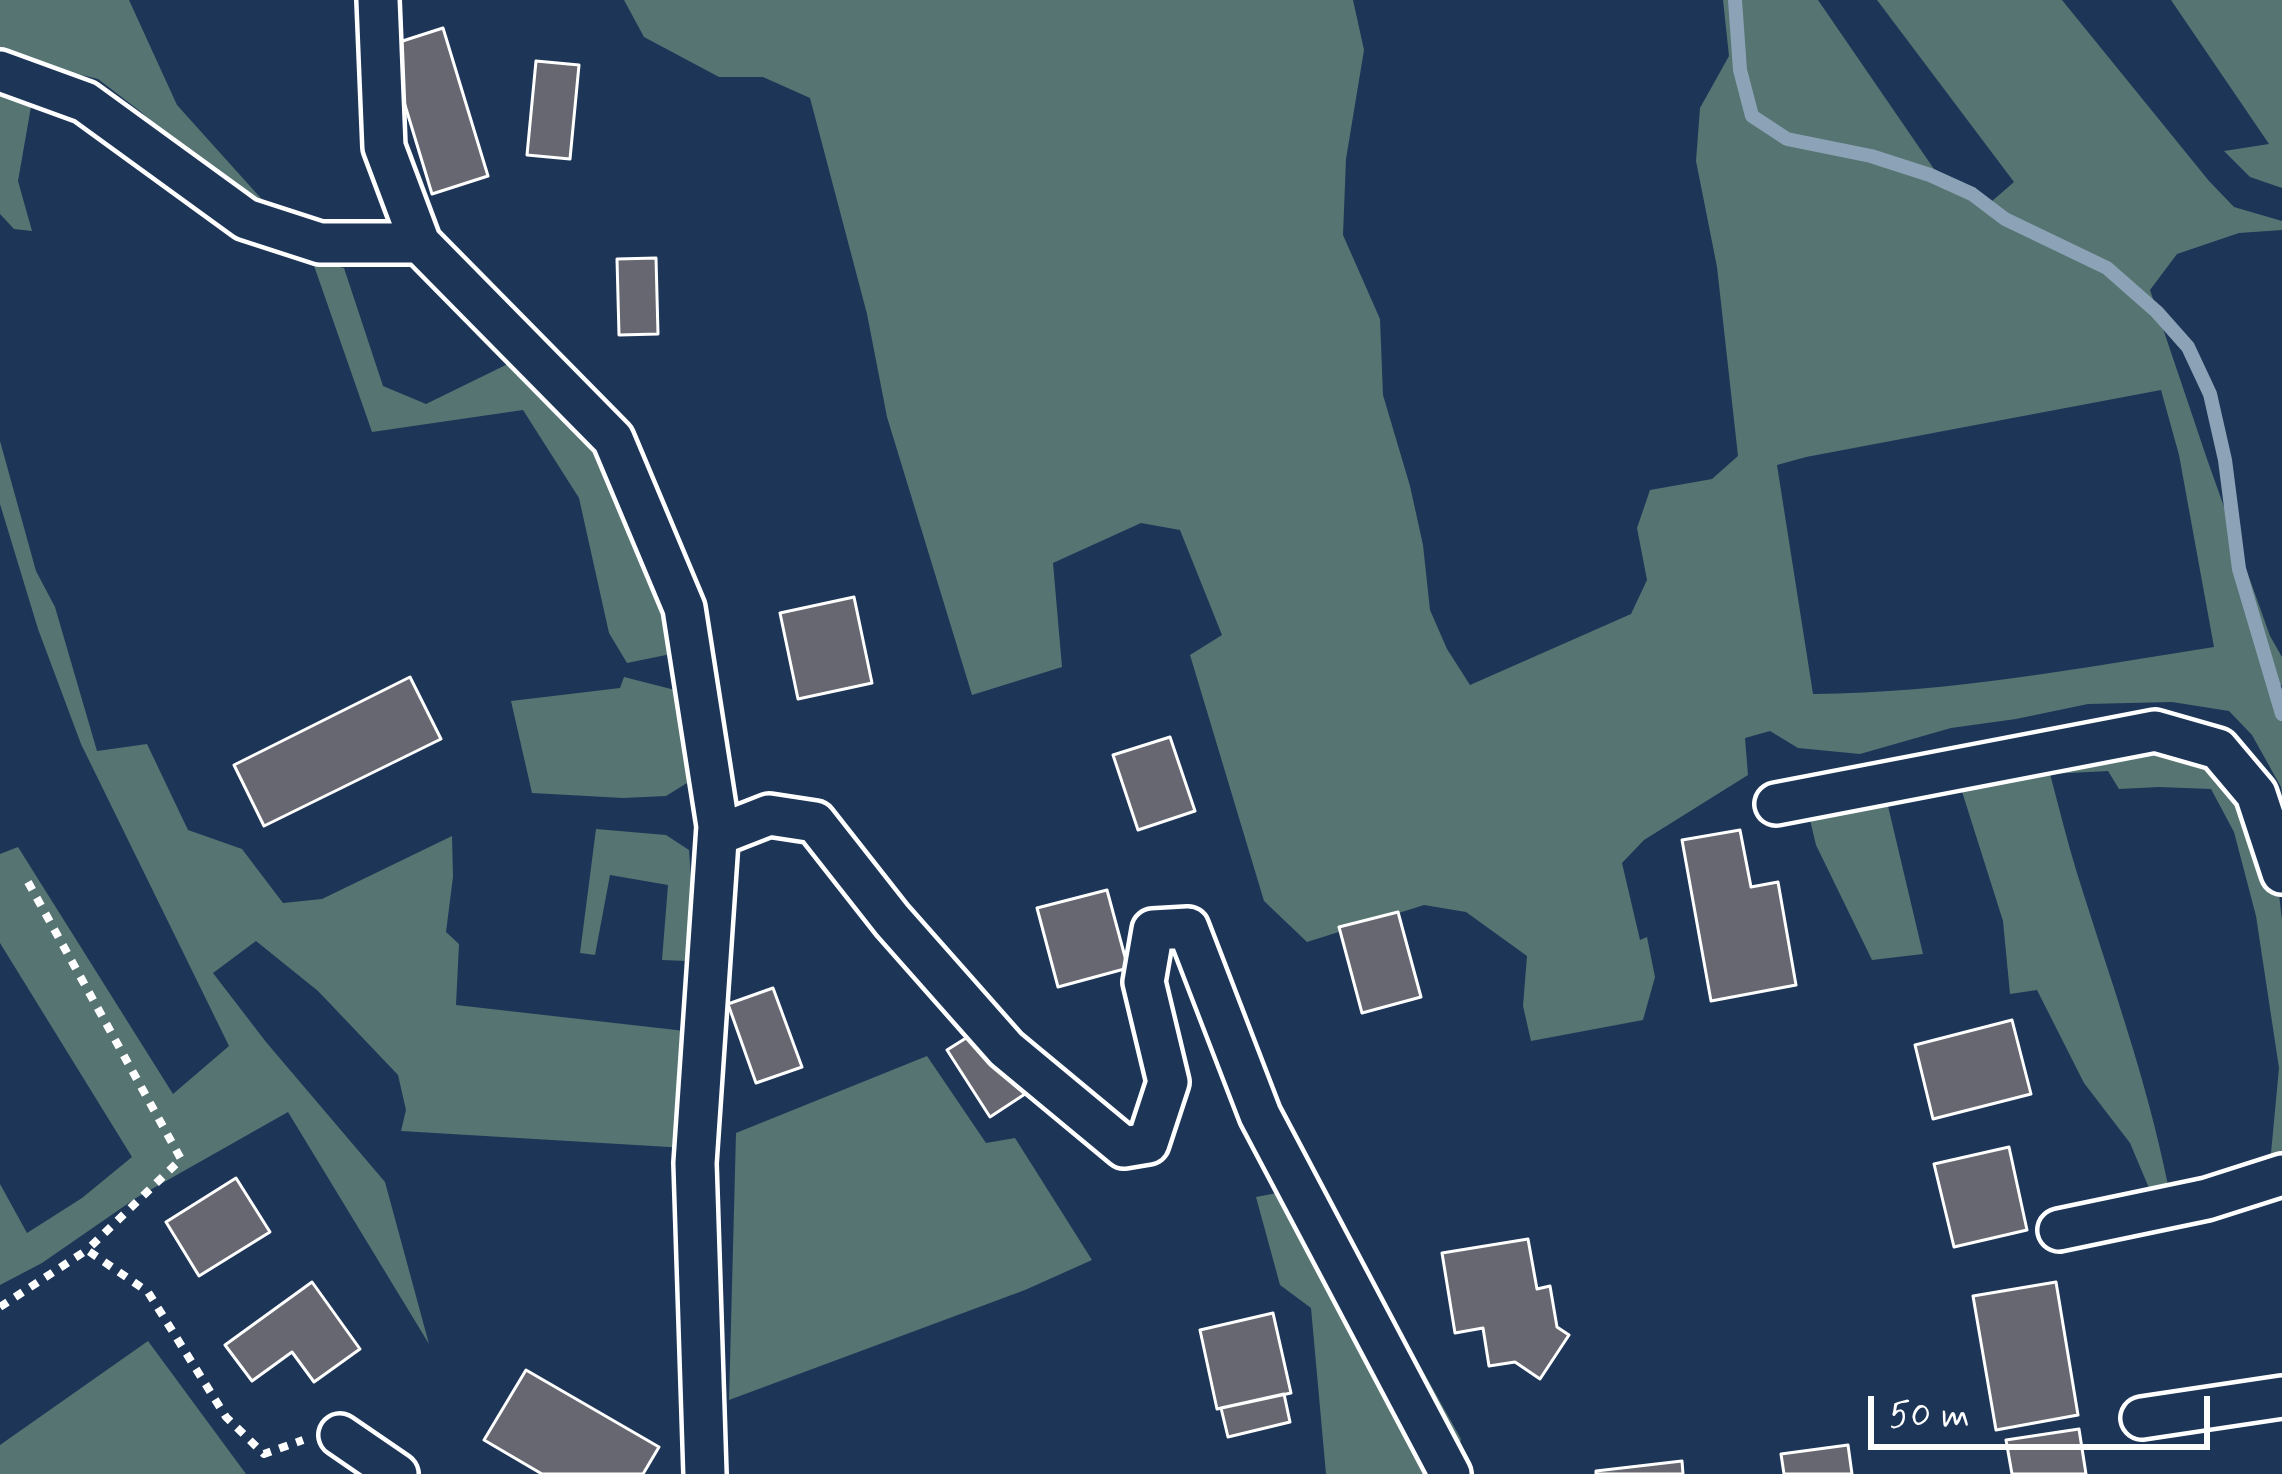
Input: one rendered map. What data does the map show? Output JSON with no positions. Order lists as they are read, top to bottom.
{
  "scale_bar": "50 m"
}
